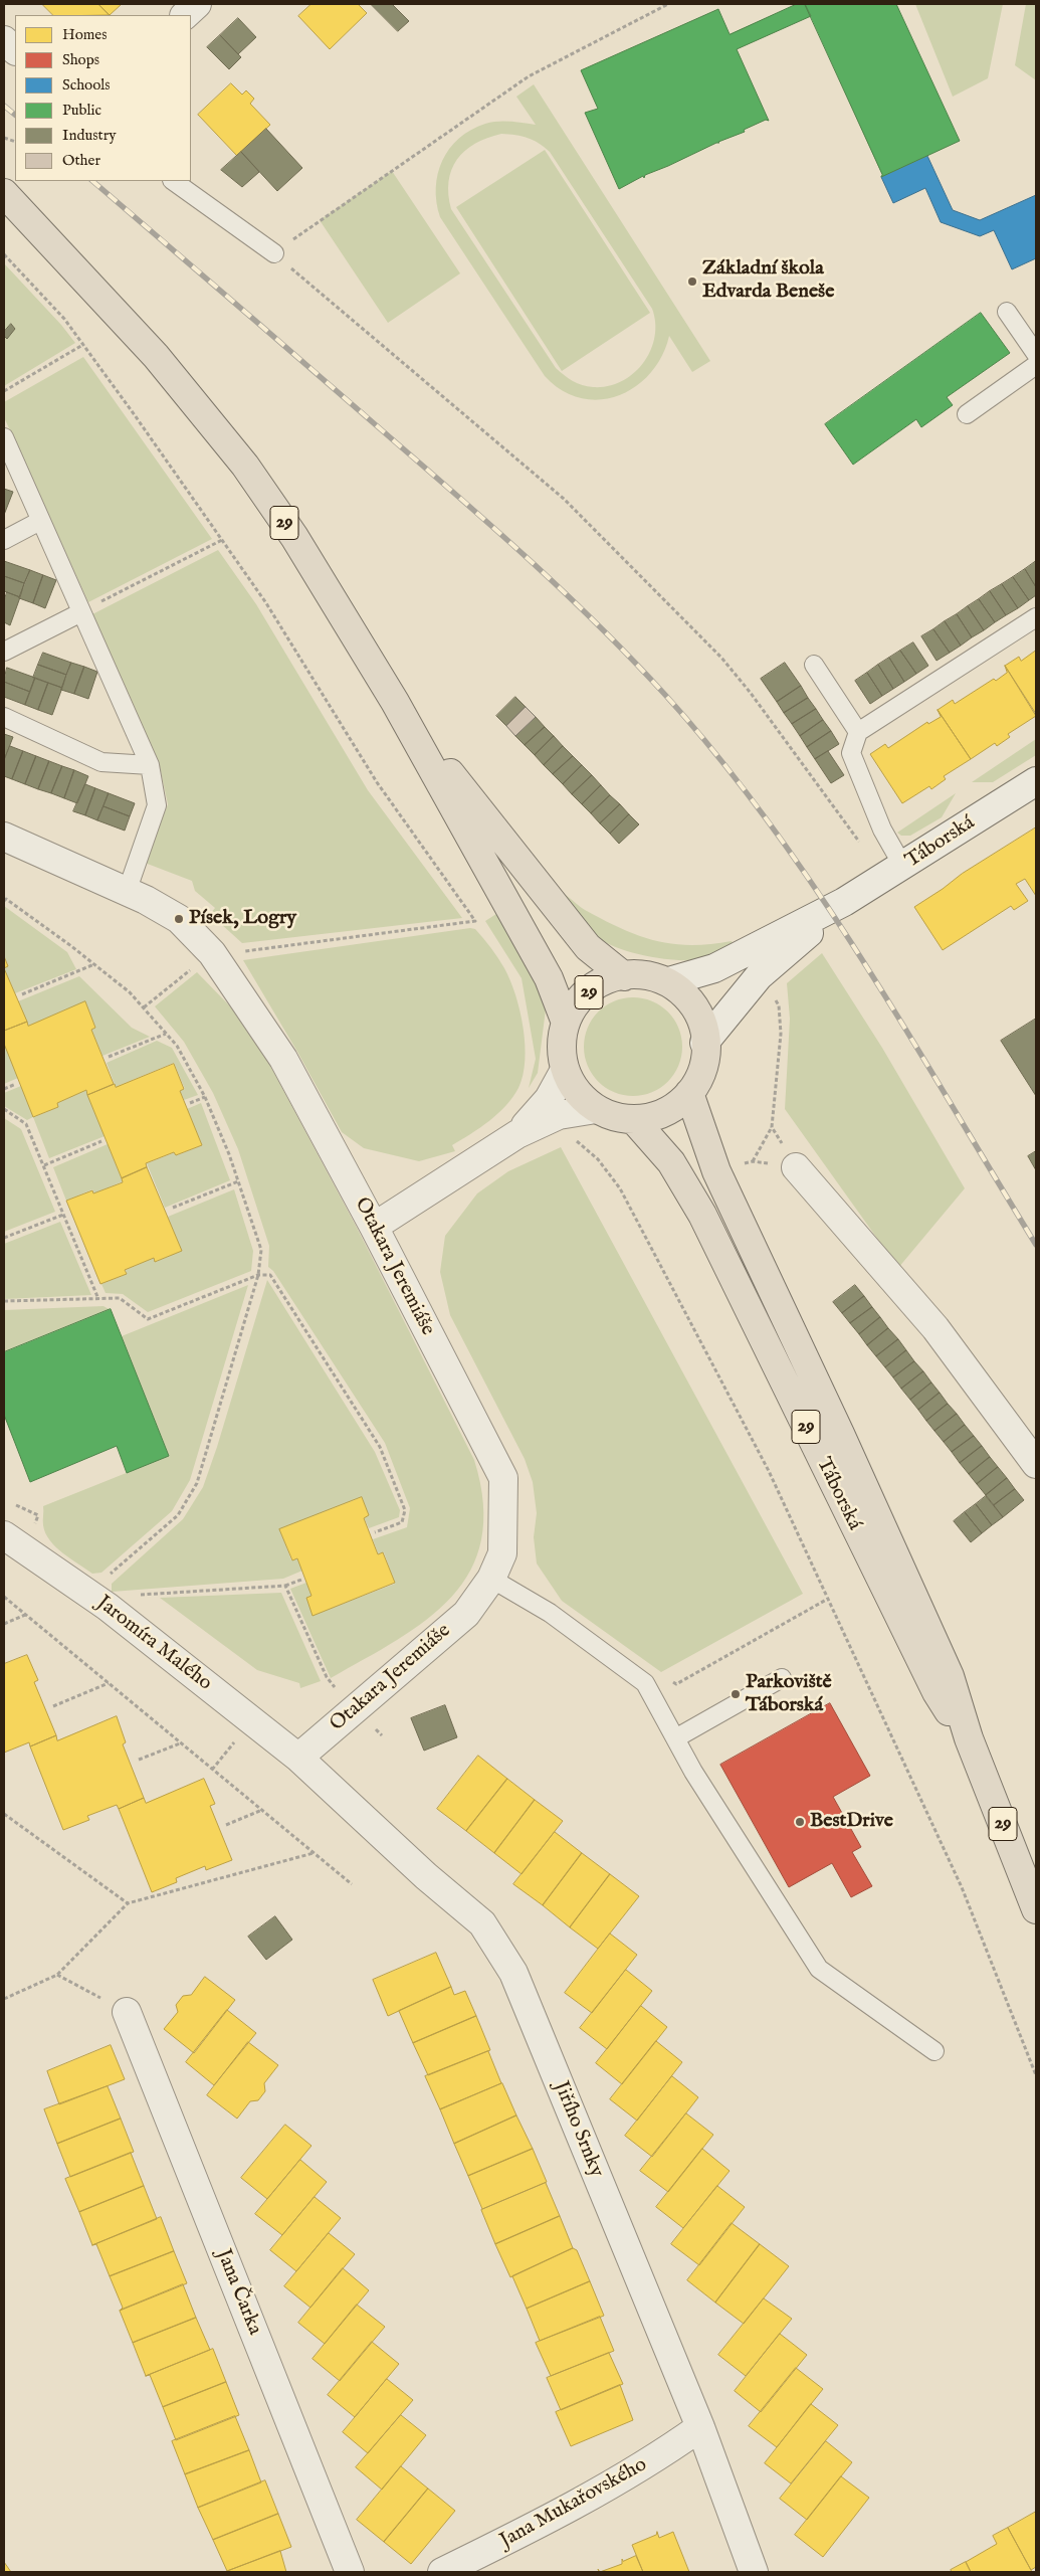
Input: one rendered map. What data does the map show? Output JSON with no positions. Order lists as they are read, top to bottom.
{
  "streets": {
    "main road": ["29", "Táborská"],
    "street": [
      "Otakara Jeremiáše",
      "Jaromíra Malého",
      "Jiřího Srnky",
      "Jana Čarka",
      "Jana Mukařovského"
    ]
  },
  "crossings": [
    ["29", "Táborská"],
    ["Otakara Jeremiáše", "Jaromíra Malého"],
    ["Otakara Jeremiáše", "Jiřího Srnky"],
    ["Jaromíra Malého", "Jiřího Srnky"],
    ["Jiřího Srnky", "Jana Mukařovského"]
  ],
  "places": [
    "Základní škola Edvarda Beneše",
    "Písek, Logry",
    "Parkoviště Táborská",
    "BestDrive"
  ],
  "legend": [
    "Homes",
    "Shops",
    "Schools",
    "Public",
    "Industry",
    "Other"
  ]
}
